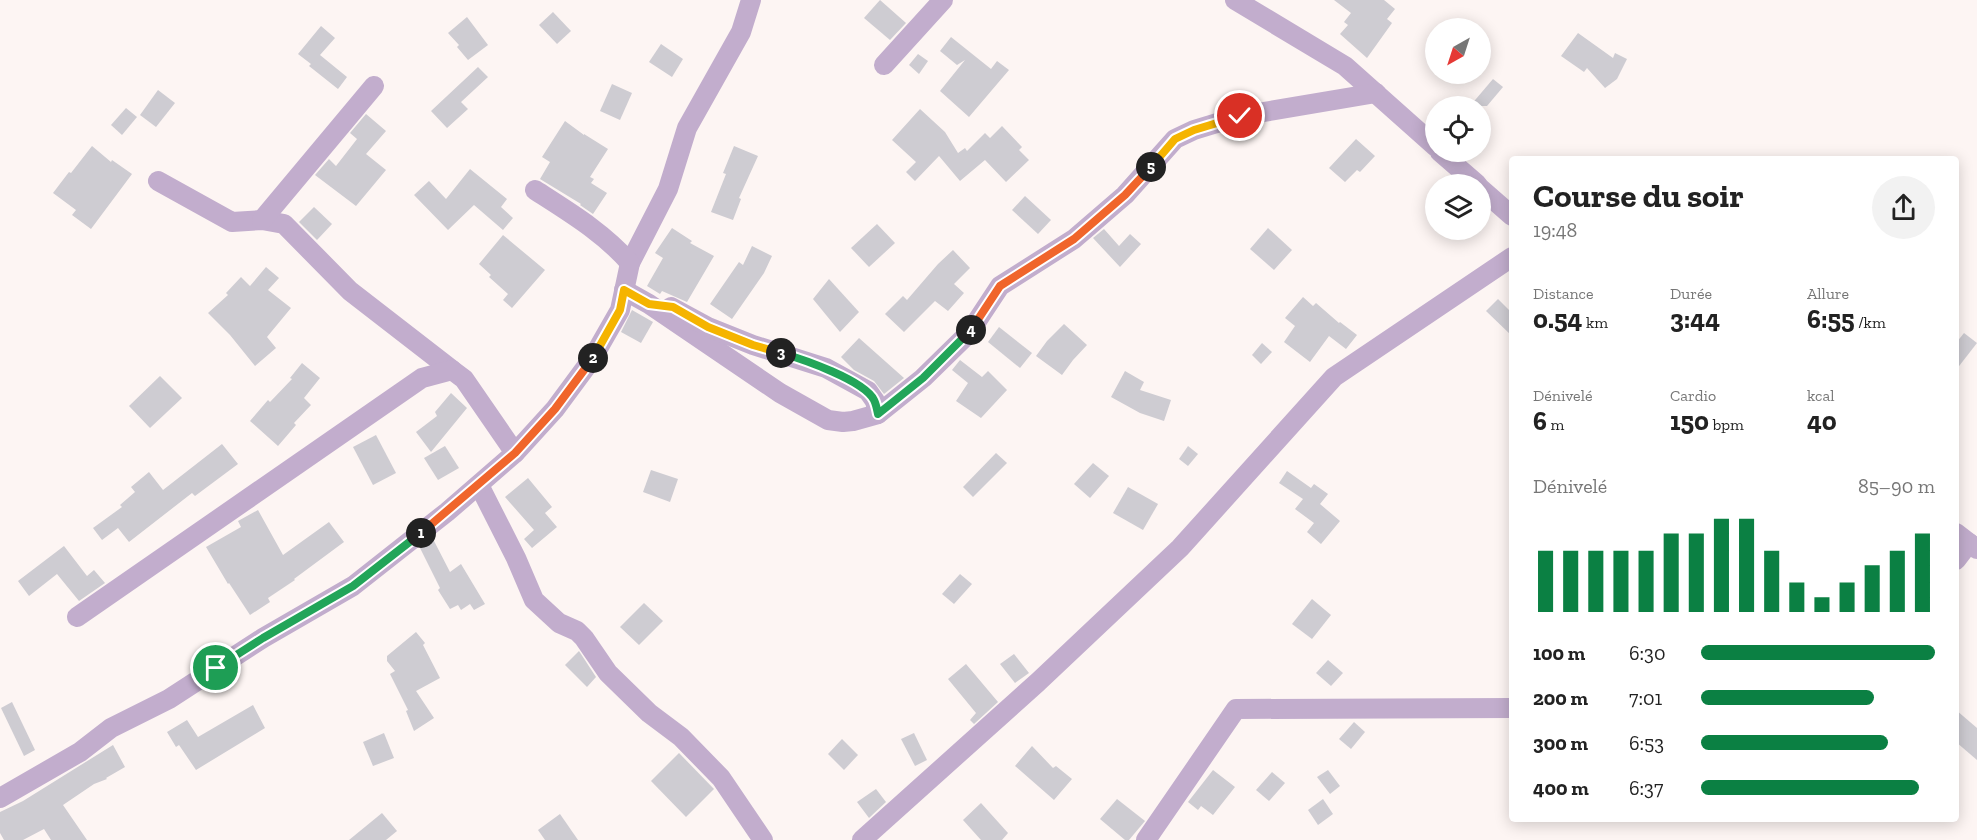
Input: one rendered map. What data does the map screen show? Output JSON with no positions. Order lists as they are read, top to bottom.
{
  "north": "bottom left",
  "page": {
    "pins": [
      "5",
      "4",
      "3",
      "2",
      "1"
    ],
    "heading": ["Course du soir", "19:48"],
    "stats": [
      ["Distance", "0.54 km"],
      ["Durée", "3:44"],
      ["Allure", "6:55 /km"],
      ["Dénivelé", "6 m"],
      ["Cardio", "150 bpm"],
      ["kcal", "40"]
    ],
    "chart": ["Dénivelé", "85–90 m"],
    "list": [
      {
        "name": "100 m",
        "note": "6:30"
      },
      {
        "name": "200 m",
        "note": "7:01"
      },
      {
        "name": "300 m",
        "note": "6:53"
      },
      {
        "name": "400 m",
        "note": "6:37"
      }
    ]
  }
}
